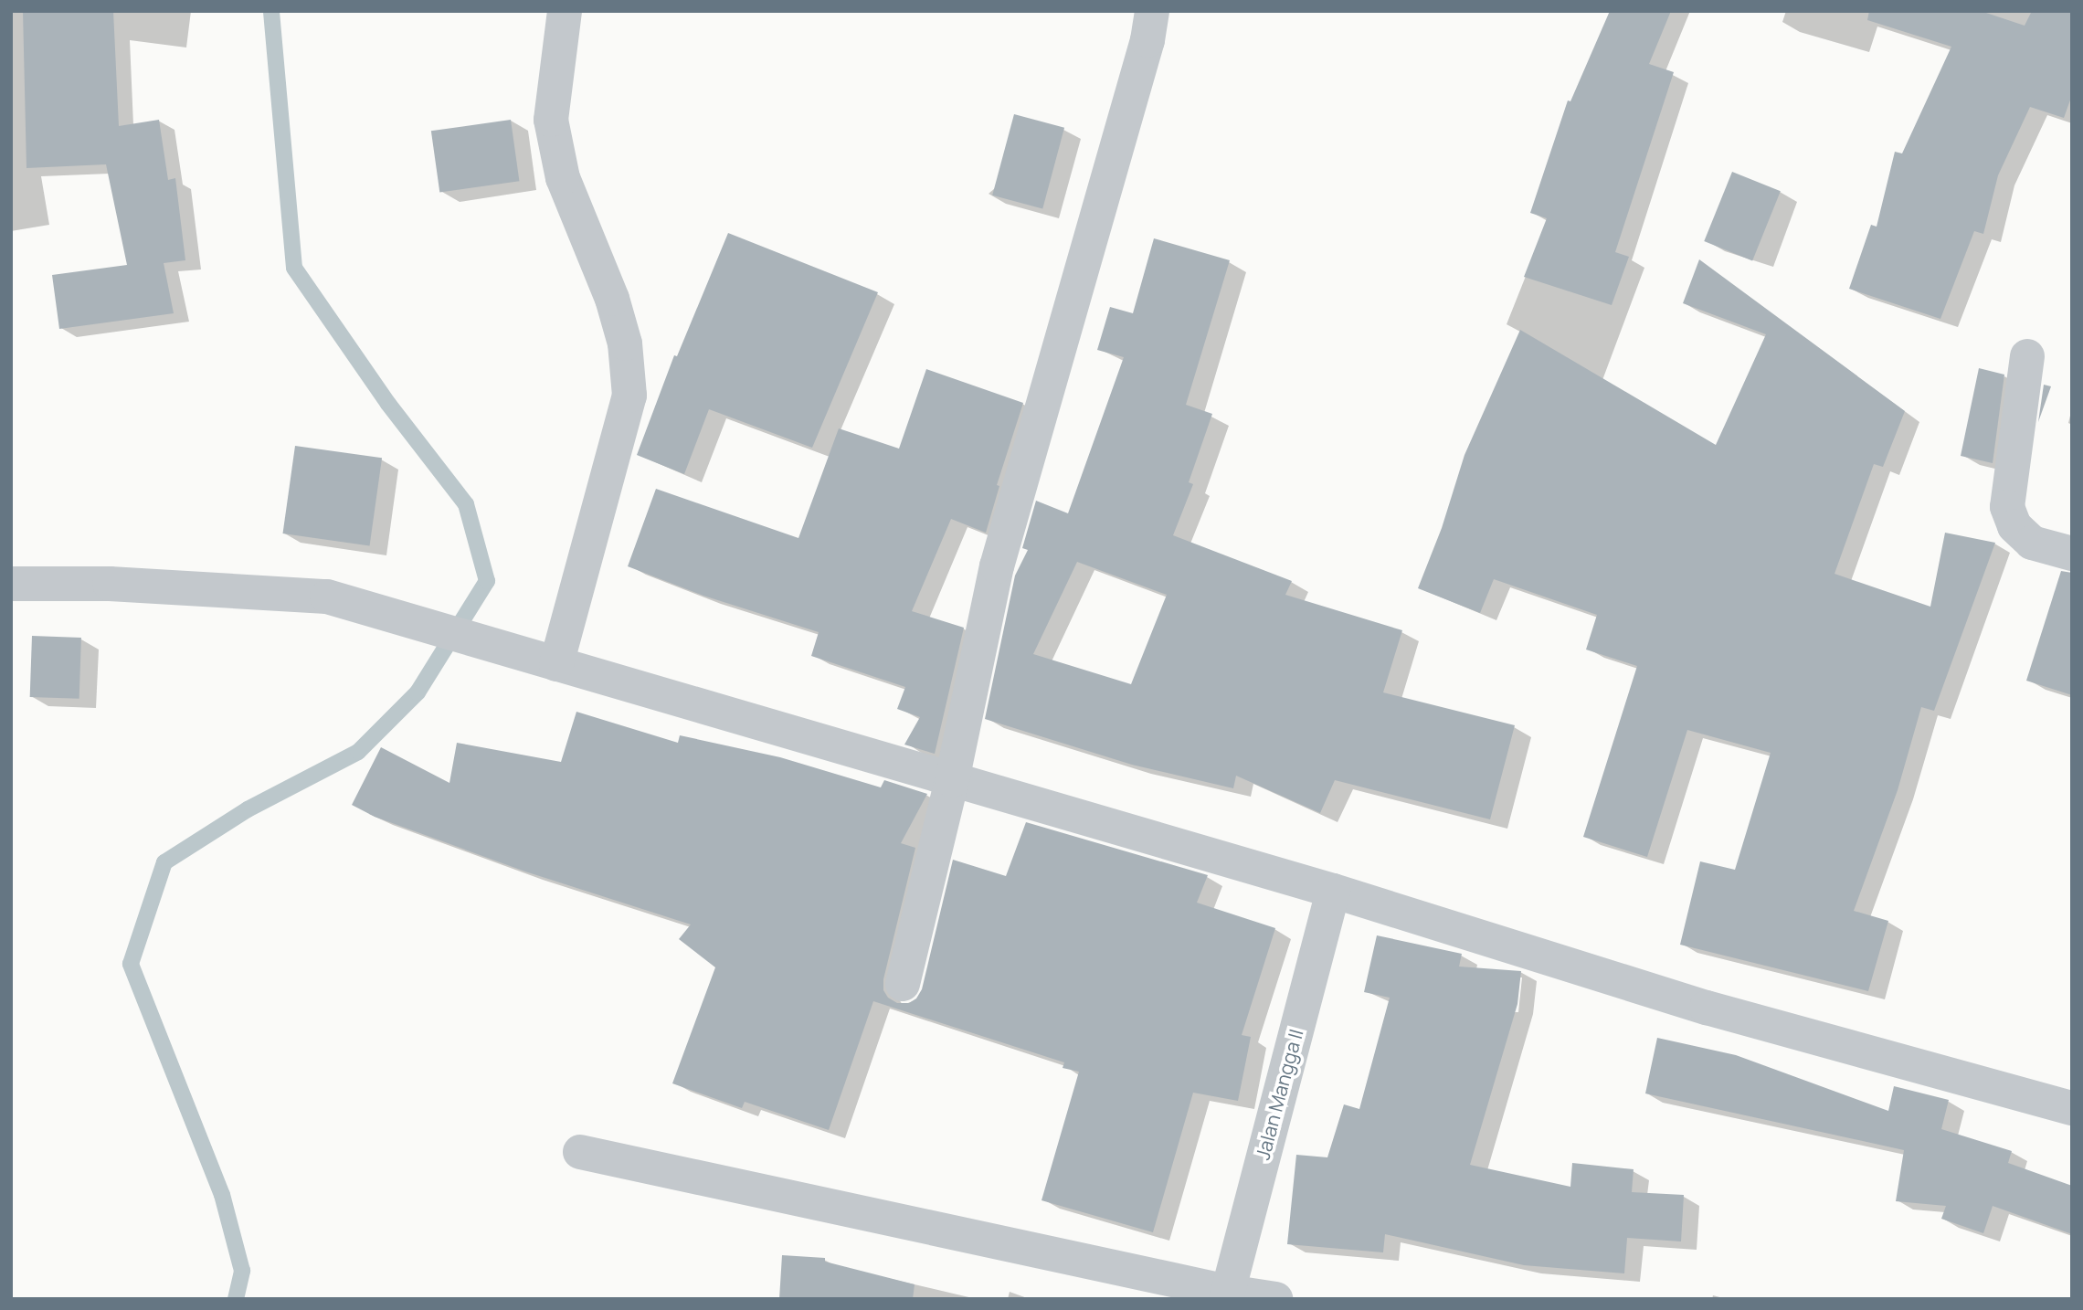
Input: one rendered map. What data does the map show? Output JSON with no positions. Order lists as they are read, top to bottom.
{
  "streets": {
    "street": ["Jalan Mangga II"]
  }
}
